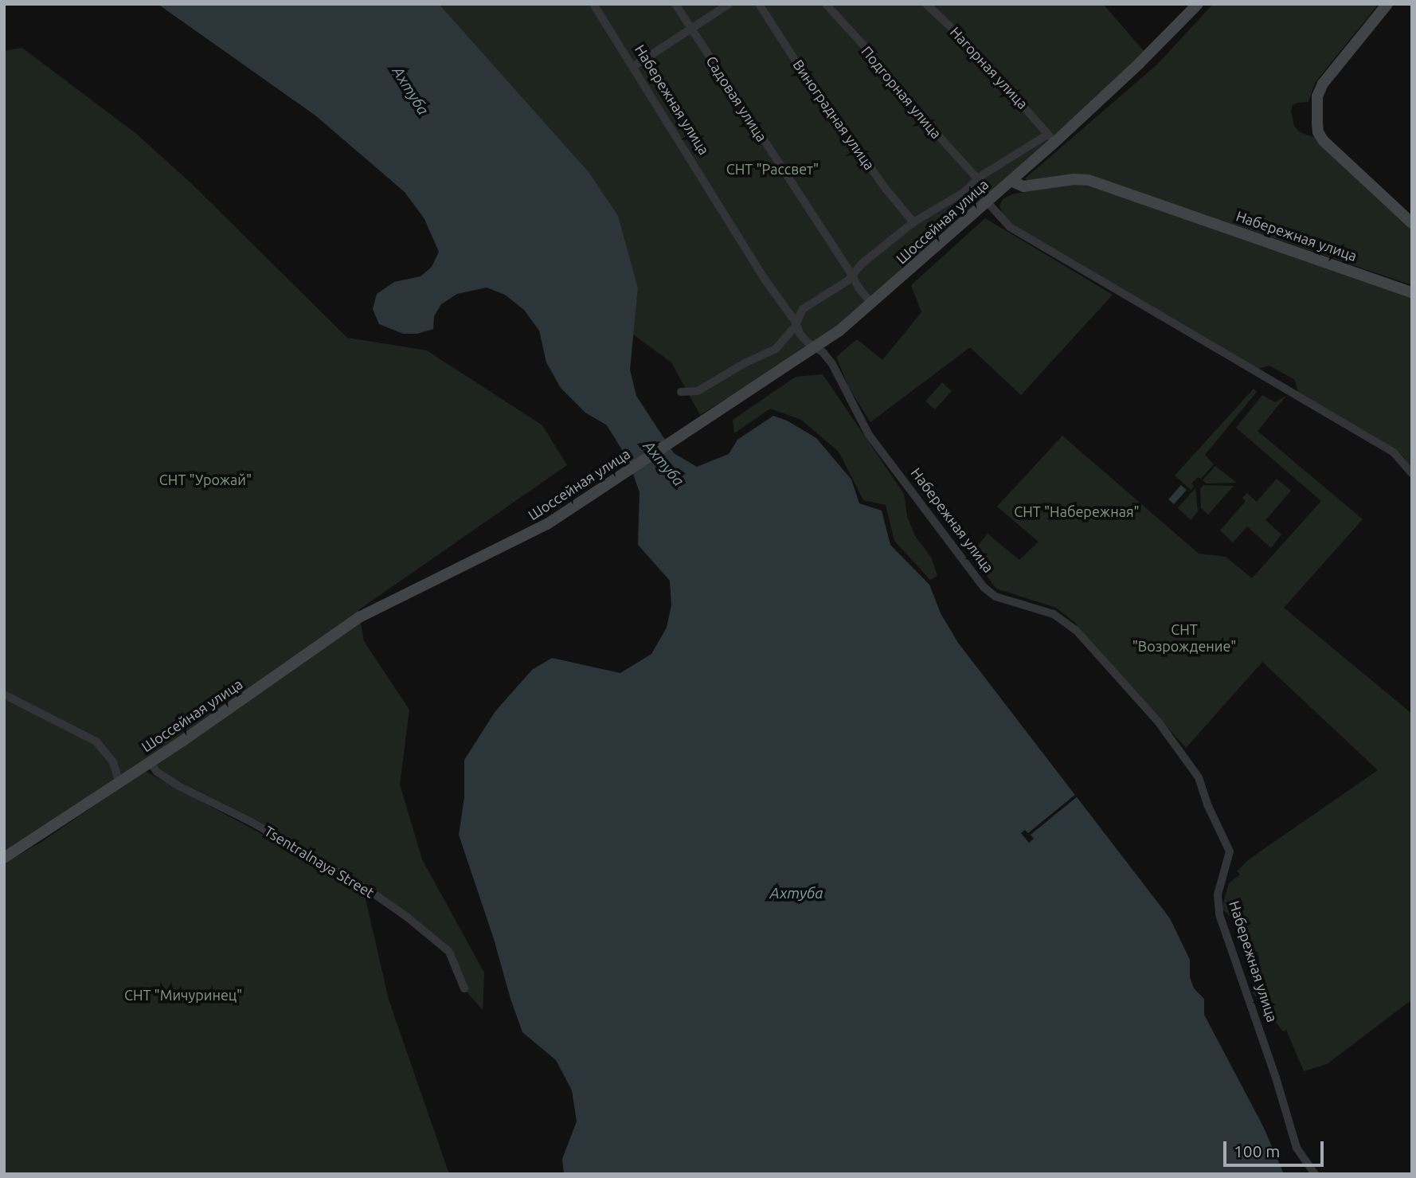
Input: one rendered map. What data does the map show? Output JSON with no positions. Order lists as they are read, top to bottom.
{
  "streets": {
    "street": [
      "Нагорная улица",
      "Подгорная улица",
      "Садовая улица",
      "Набережная улица",
      "Виноградная улица",
      "Шоссейная улица",
      "Tsentralnaya Street"
    ]
  },
  "crossings": [
    ["Нагорная улица", "Шоссейная улица"],
    ["Садовая улица", "Шоссейная улица"],
    ["Набережная улица", "Шоссейная улица"],
    ["Шоссейная улица", "Tsentralnaya Street"]
  ],
  "water": ["Ахтуба"],
  "parks": [
    "СНТ \"Рассвет\"",
    "СНТ \"Урожай\"",
    "СНТ \"Набережная\"",
    "СНТ \"Возрождение\"",
    "СНТ \"Мичуринец\""
  ],
  "scale_bar": "100 m"
}
